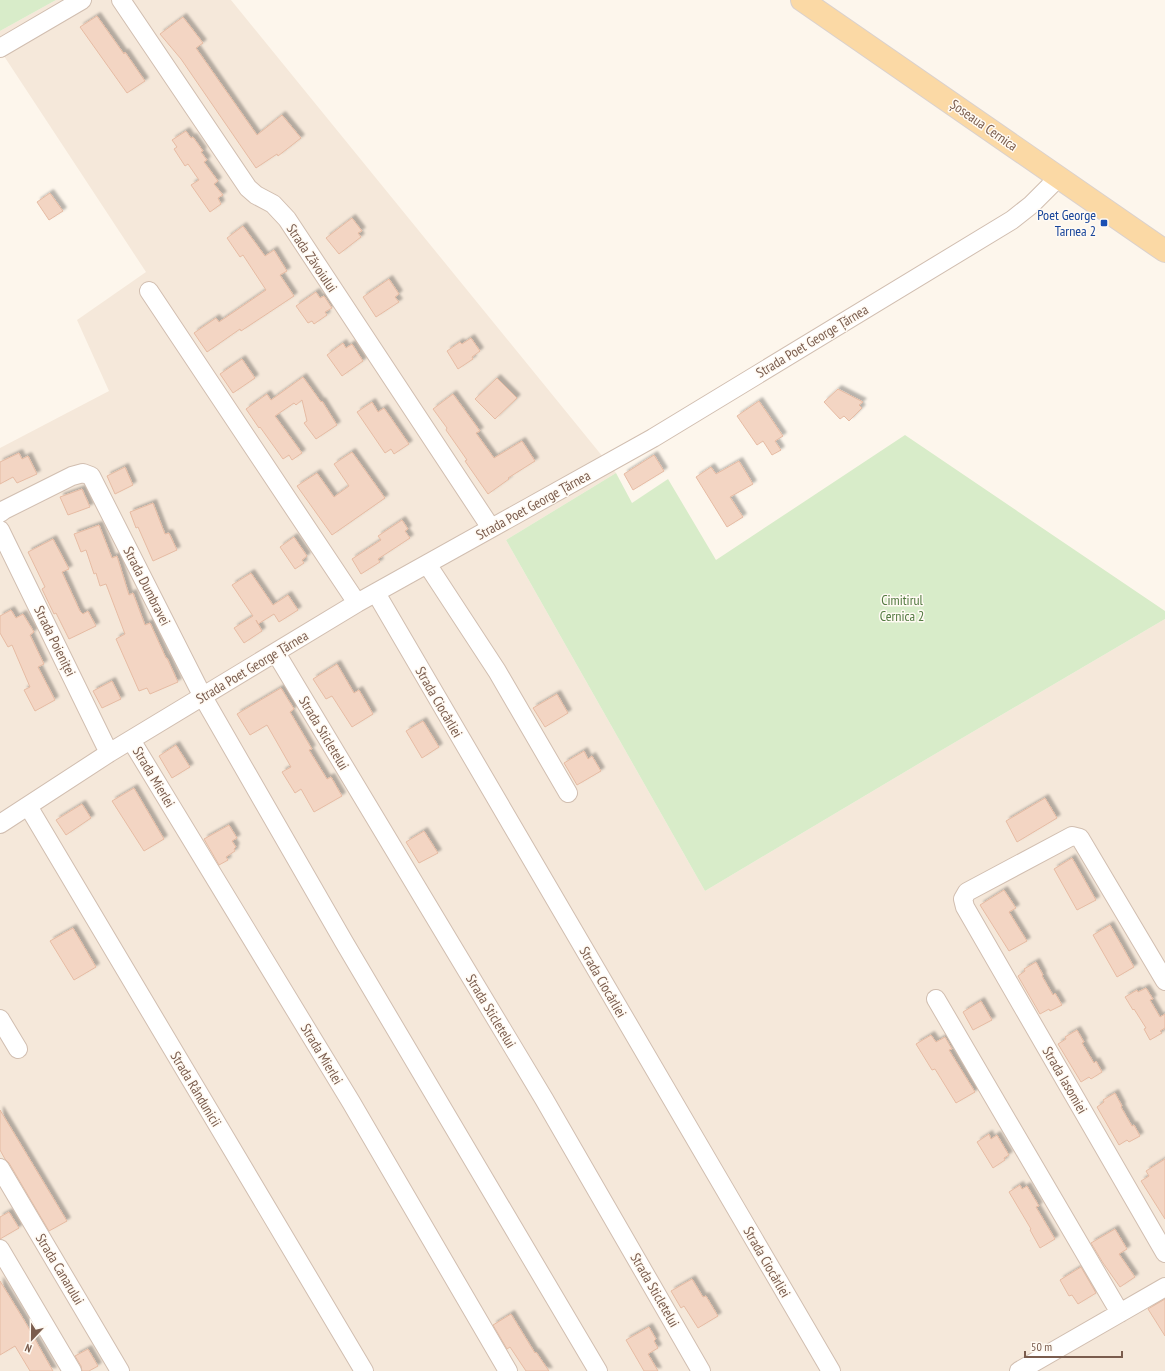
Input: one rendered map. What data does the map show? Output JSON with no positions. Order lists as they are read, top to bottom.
{
  "streets": {
    "main road": ["Șoseaua Cernica"],
    "street": [
      "Strada Zăvoiului",
      "Strada Poet George Țărnea",
      "Strada Dumbravei",
      "Strada Poieniței",
      "Strada Ciocârliei",
      "Strada Sticletelui",
      "Strada Mierlei",
      "Strada Iasomiei",
      "Strada Rândunicii",
      "Strada Canarului"
    ]
  },
  "crossings": [
    ["Șoseaua Cernica", "Strada Poet George Țărnea"],
    ["Strada Zăvoiului", "Strada Poet George Țărnea"],
    ["Strada Poet George Țărnea", "Strada Dumbravei"],
    ["Strada Poet George Țărnea", "Strada Poieniței"],
    ["Strada Poet George Țărnea", "Strada Ciocârliei"],
    ["Strada Poet George Țărnea", "Strada Sticletelui"],
    ["Strada Poet George Țărnea", "Strada Mierlei"],
    ["Strada Poet George Țărnea", "Strada Rândunicii"]
  ],
  "parks": ["Cimitirul Cernica 2"],
  "places": {
    "transit": ["Poet George Tarnea 2"]
  },
  "scale_bar": "50 m",
  "north": "bottom"
}
